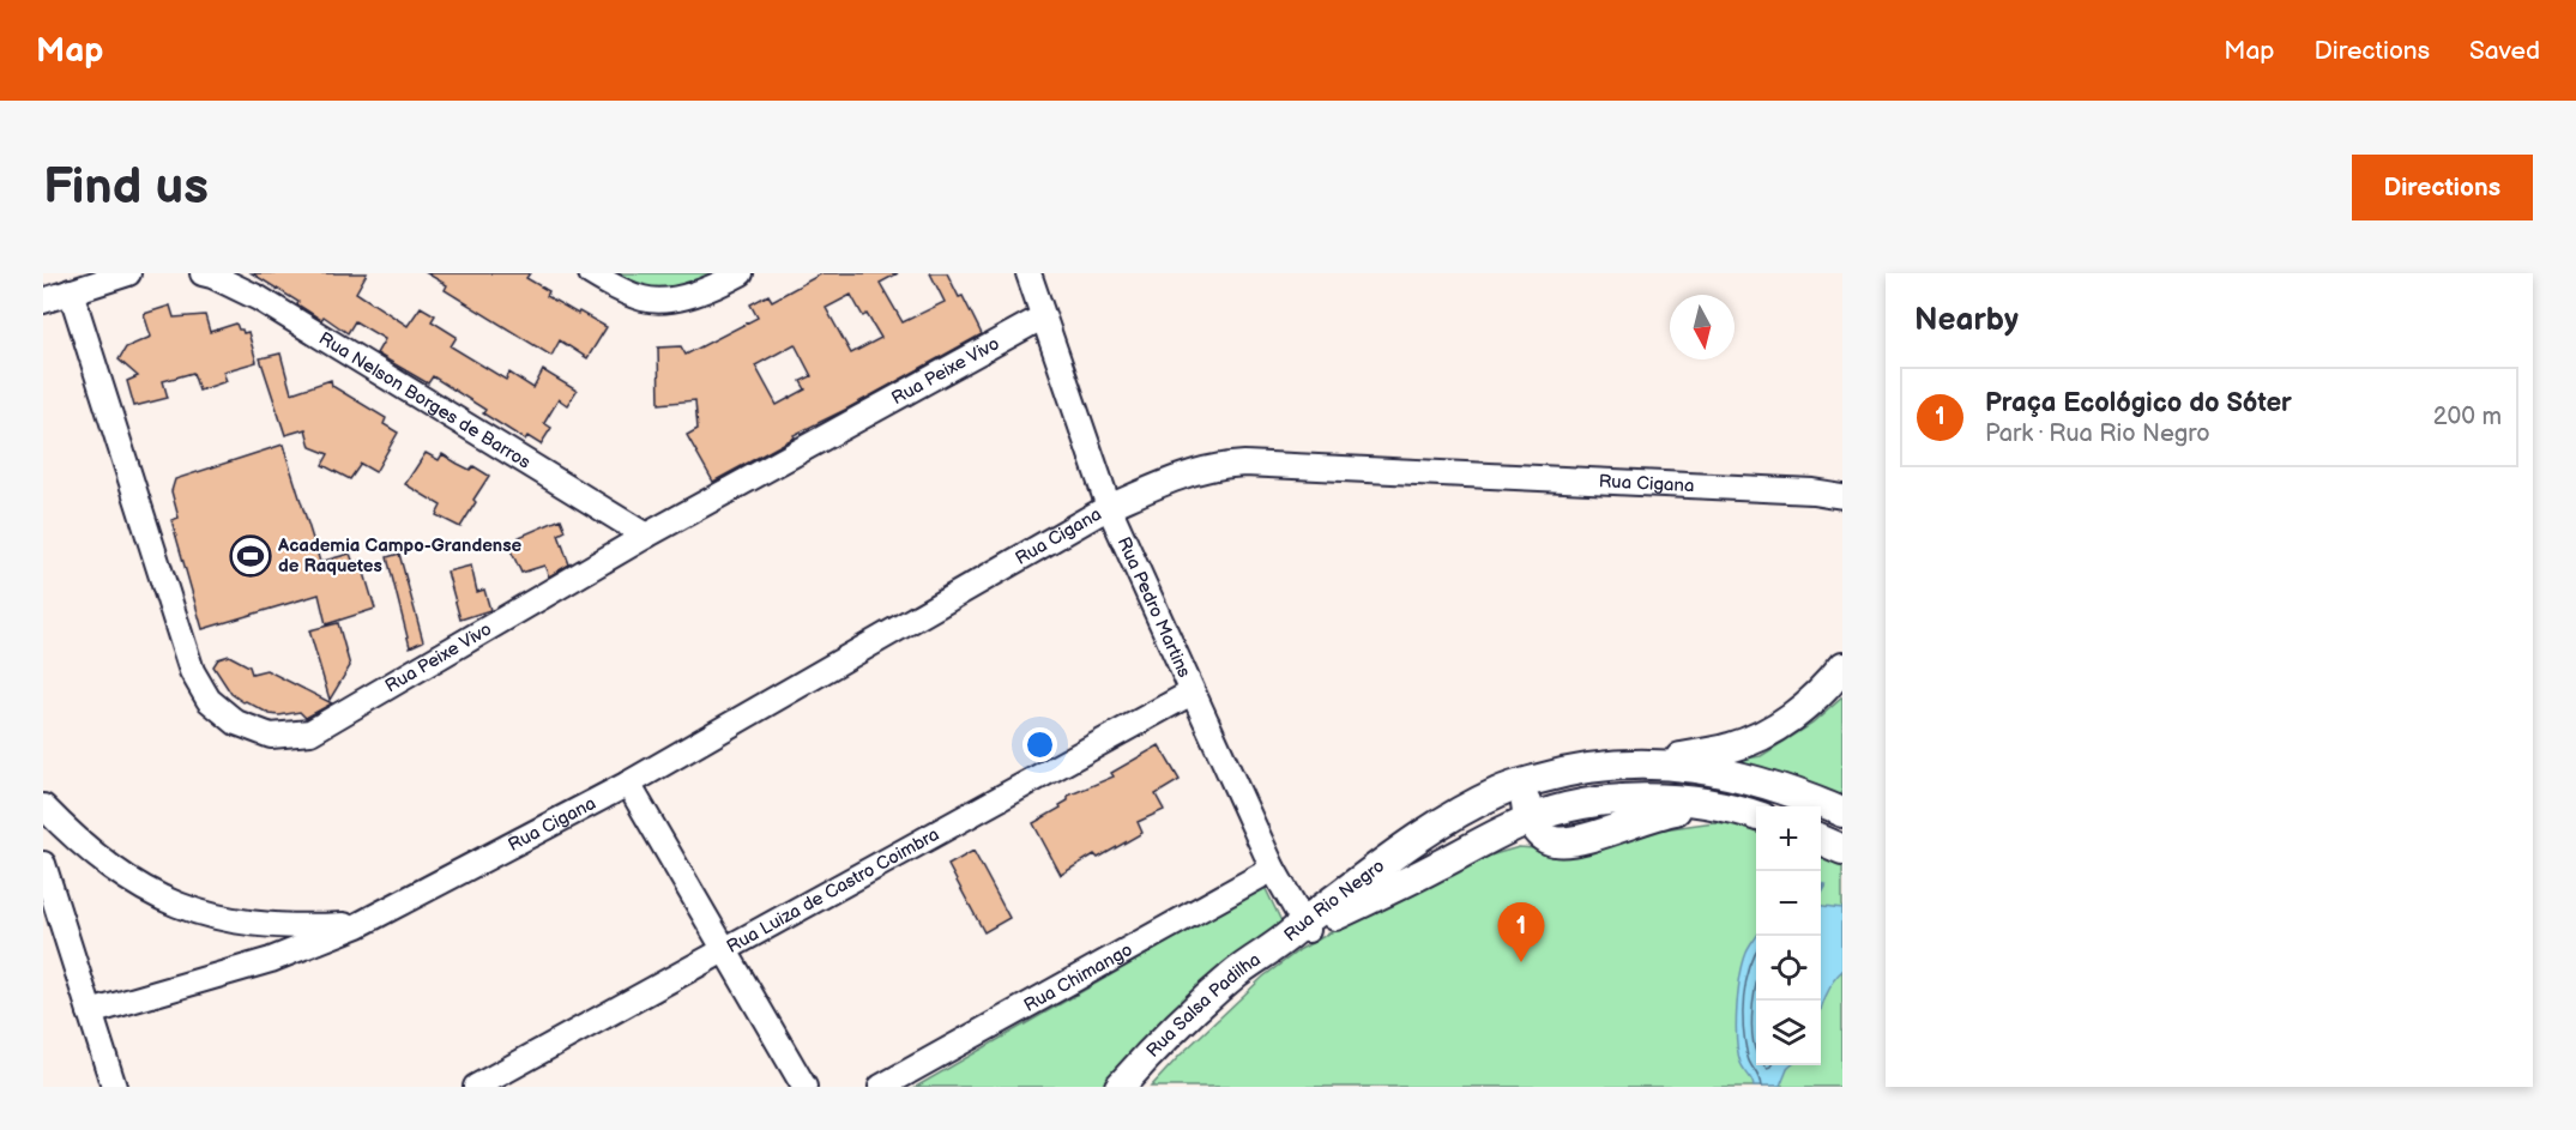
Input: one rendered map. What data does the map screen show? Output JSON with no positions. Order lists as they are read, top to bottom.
{
  "streets": {
    "main road": ["Rua Rio Negro", "Rua Salsa Padilha"],
    "street": [
      "Rua Peixe Vivo",
      "Rua Nelson Borges de Barros",
      "Rua Cigana",
      "Rua Pedro Martins",
      "Rua Luiza de Castro Coimbra",
      "Rua Chimango"
    ]
  },
  "crossings": [
    ["Rua Peixe Vivo", "Rua Nelson Borges de Barros"],
    ["Rua Peixe Vivo", "Rua Pedro Martins"],
    ["Rua Cigana", "Rua Pedro Martins"],
    ["Rua Pedro Martins", "Rua Luiza de Castro Coimbra"],
    ["Rua Pedro Martins", "Rua Rio Negro"],
    ["Rua Pedro Martins", "Rua Chimango"],
    ["Rua Pedro Martins", "Rua Salsa Padilha"],
    ["Rua Rio Negro", "Rua Salsa Padilha"]
  ],
  "places": {
    "sports": ["Academia Campo-Grandense de Raquetes"]
  },
  "north": "bottom",
  "page": {
    "header": "Map",
    "nav": ["Map", "Directions", "Saved"],
    "buttons": "Directions",
    "title": "Find us",
    "heading": "Nearby",
    "list": [
      {
        "mark": "1",
        "name": "Praça Ecológico do Sóter",
        "note": "Park · Rua Rio Negro",
        "value": "200 m"
      }
    ],
    "map_buttons": ["+", "−"],
    "pins": "1"
  }
}
